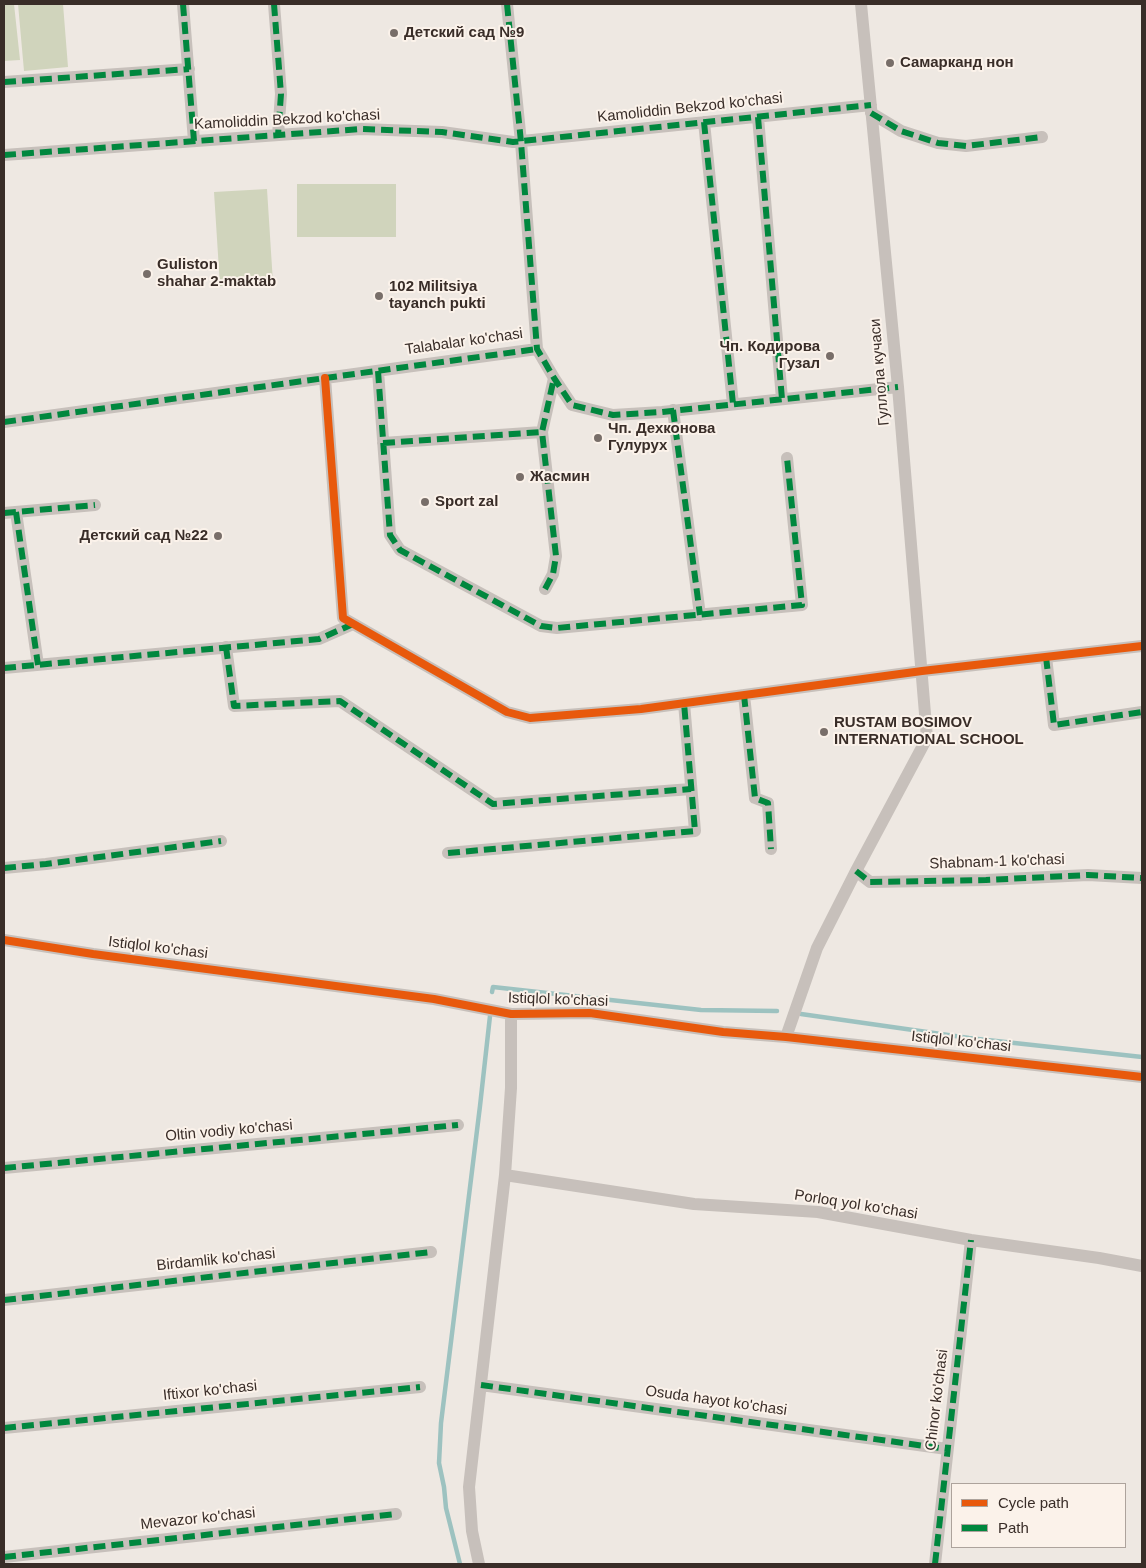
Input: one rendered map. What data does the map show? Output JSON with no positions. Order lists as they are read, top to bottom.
{
  "streets": {
    "street": [
      "Kamoliddin Bekzod ko'chasi",
      "Talabalar ko'chasi",
      "Гуллола кучаси",
      "Shabnam-1 ko'chasi",
      "Istiqlol ko'chasi",
      "Oltin vodiy ko'chasi",
      "Porloq yol ko'chasi",
      "Birdamlik ko'chasi",
      "Iftixor ko'chasi",
      "Chinor ko'chasi",
      "Osuda hayot ko'chasi",
      "Mevazor ko'chasi"
    ]
  },
  "crossings": [
    ["Kamoliddin Bekzod ko'chasi", "Гуллола кучаси"],
    ["Talabalar ko'chasi", "Гуллола кучаси"],
    ["Гуллола кучаси", "Shabnam-1 ko'chasi"],
    ["Porloq yol ko'chasi", "Chinor ko'chasi"],
    ["Chinor ko'chasi", "Osuda hayot ko'chasi"]
  ],
  "places": [
    "Детский сад №9",
    "Самарканд нон",
    "Guliston shahar 2-maktab",
    "102 Militsiya tayanch pukti",
    "Чп. Кодирова Гузал",
    "Чп. Дехконова Гулурух",
    "Жасмин",
    "Sport zal",
    "Детский сад №22",
    "RUSTAM BOSIMOV INTERNATIONAL SCHOOL"
  ],
  "legend": ["Cycle path", "Path"]
}
